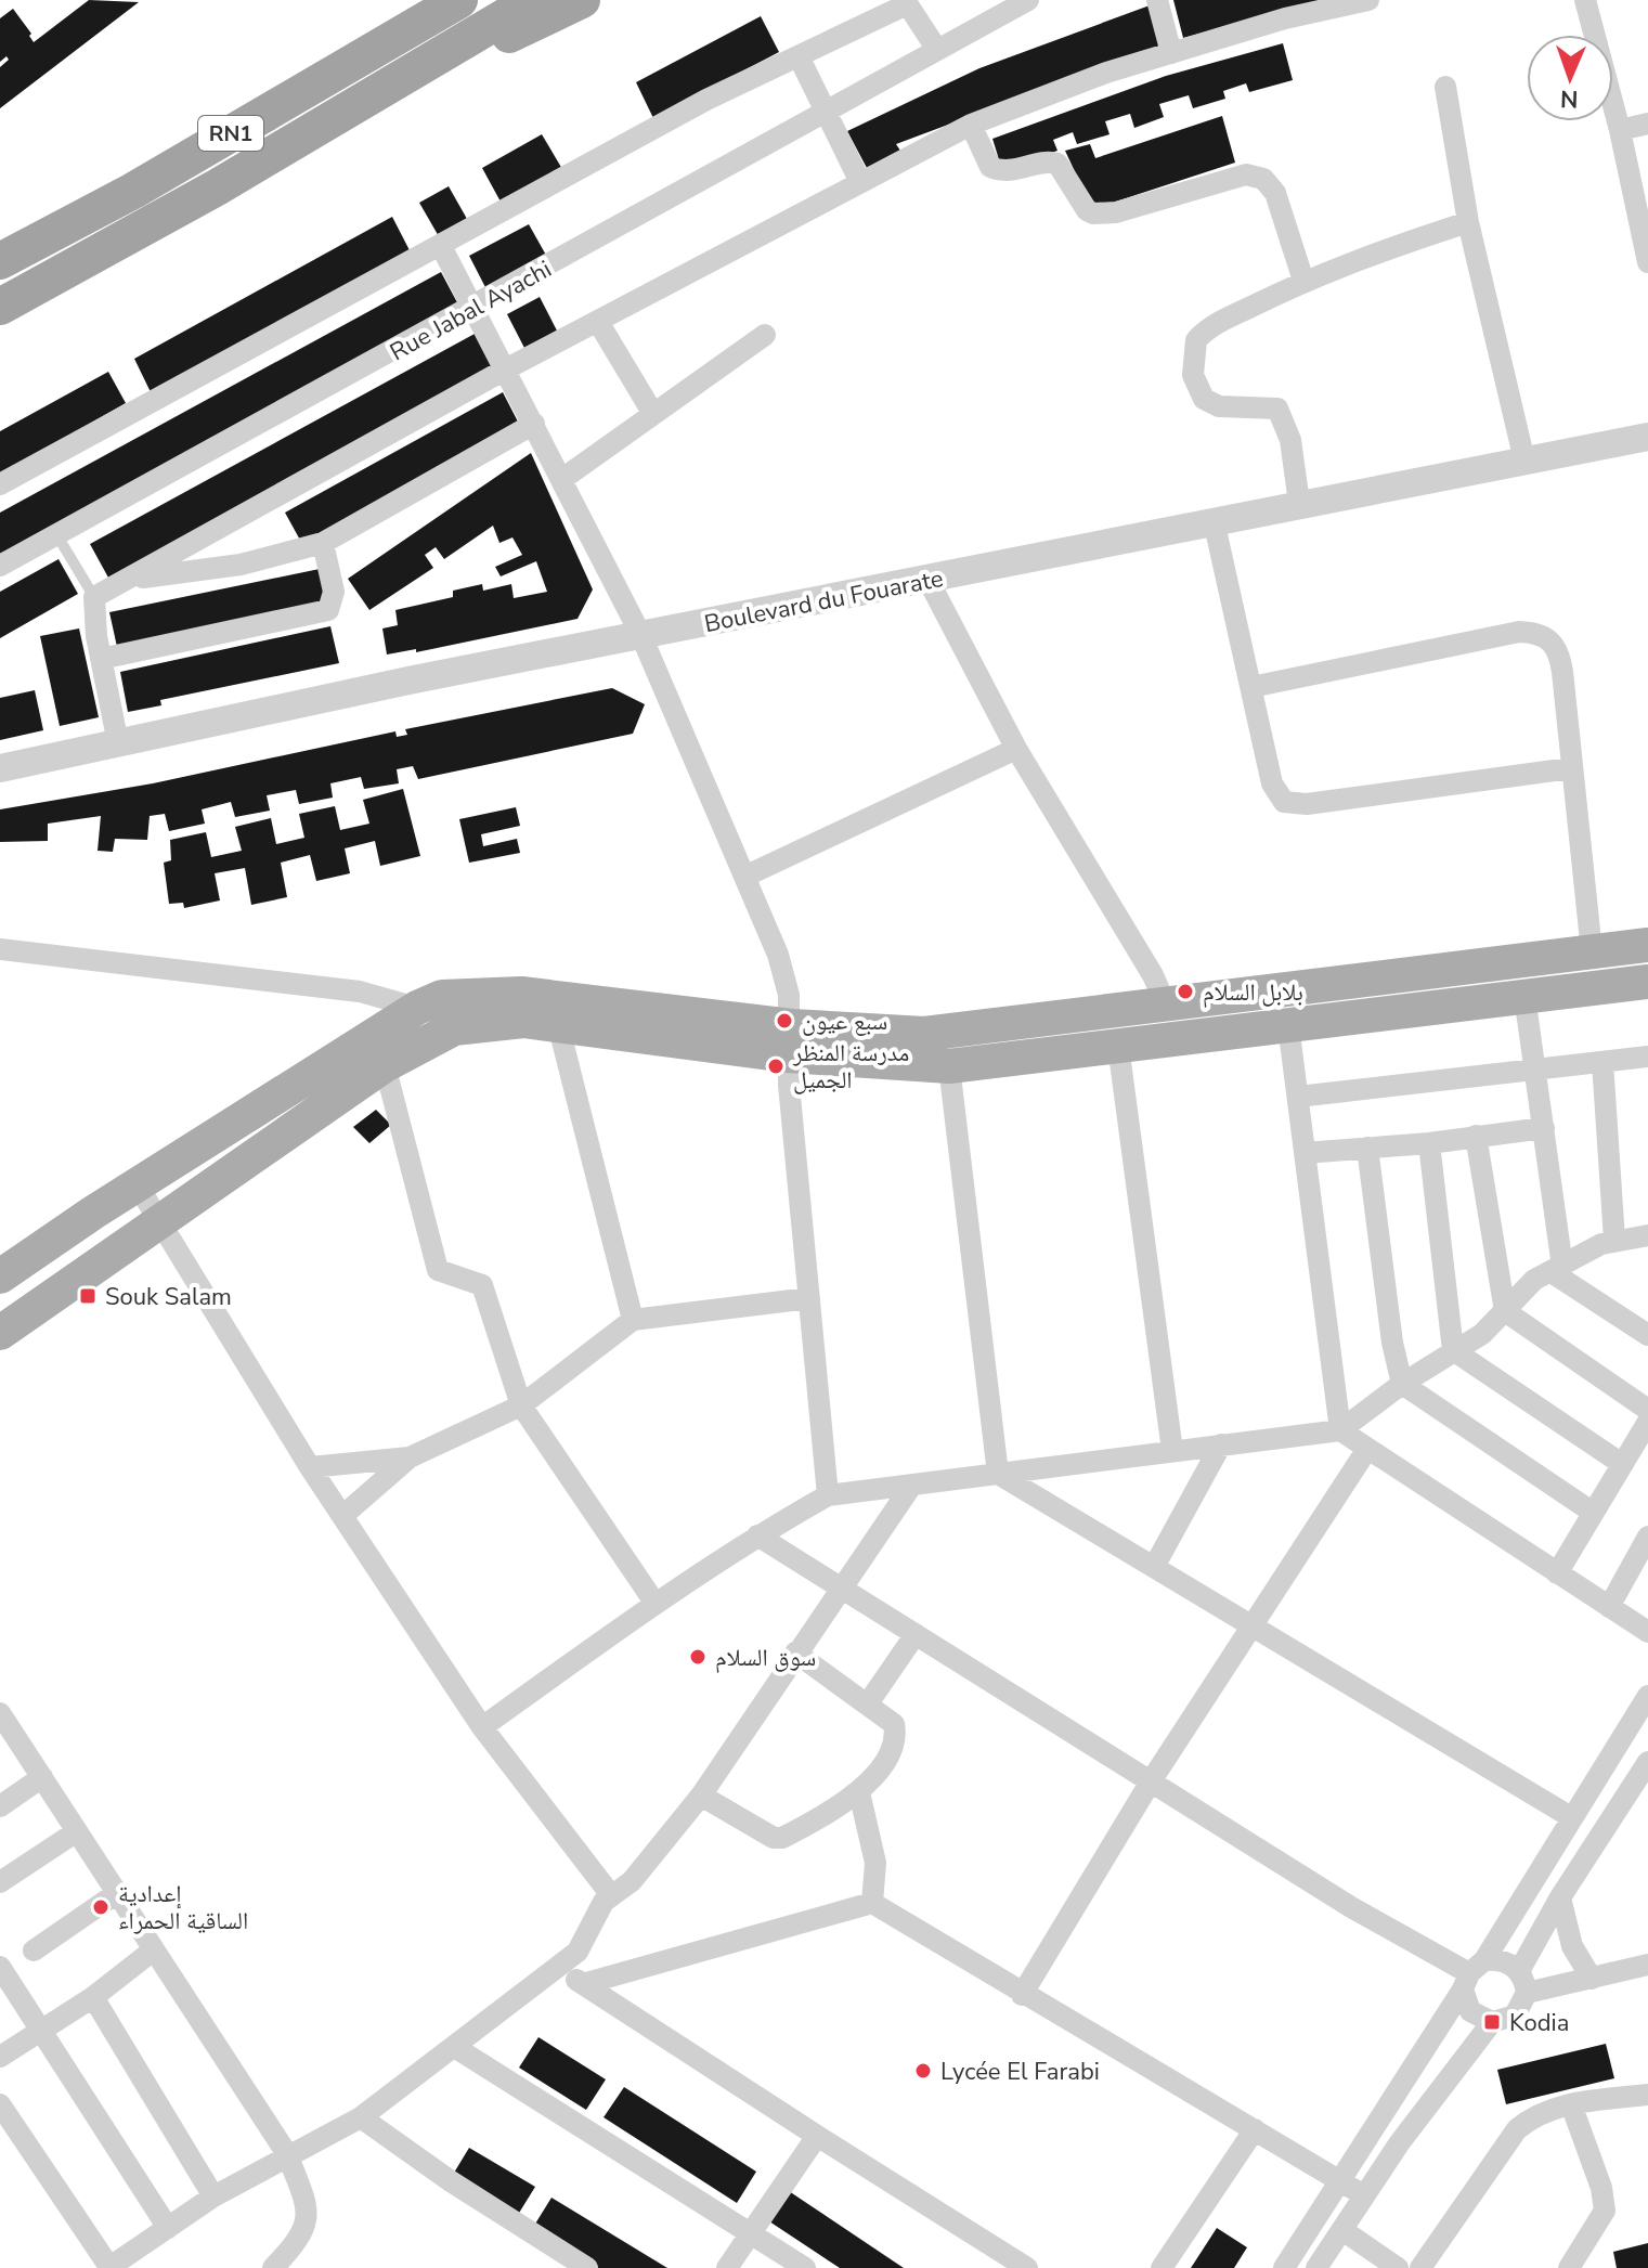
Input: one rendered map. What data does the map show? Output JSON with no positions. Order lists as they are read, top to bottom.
{
  "streets": {
    "highway": ["RN1"],
    "street": ["Rue Jabal Ayachi", "Boulevard du Fouarate"]
  },
  "places": {
    "other": [
      "بلابل السلام",
      "سبع عيون",
      "مدرسة المنظر الجميل",
      "سوق السلام",
      "إعدادية الساقية الحمراء",
      "Lycée El Farabi"
    ],
    "transit": ["Souk Salam", "Kodia"]
  },
  "north": "bottom"
}
